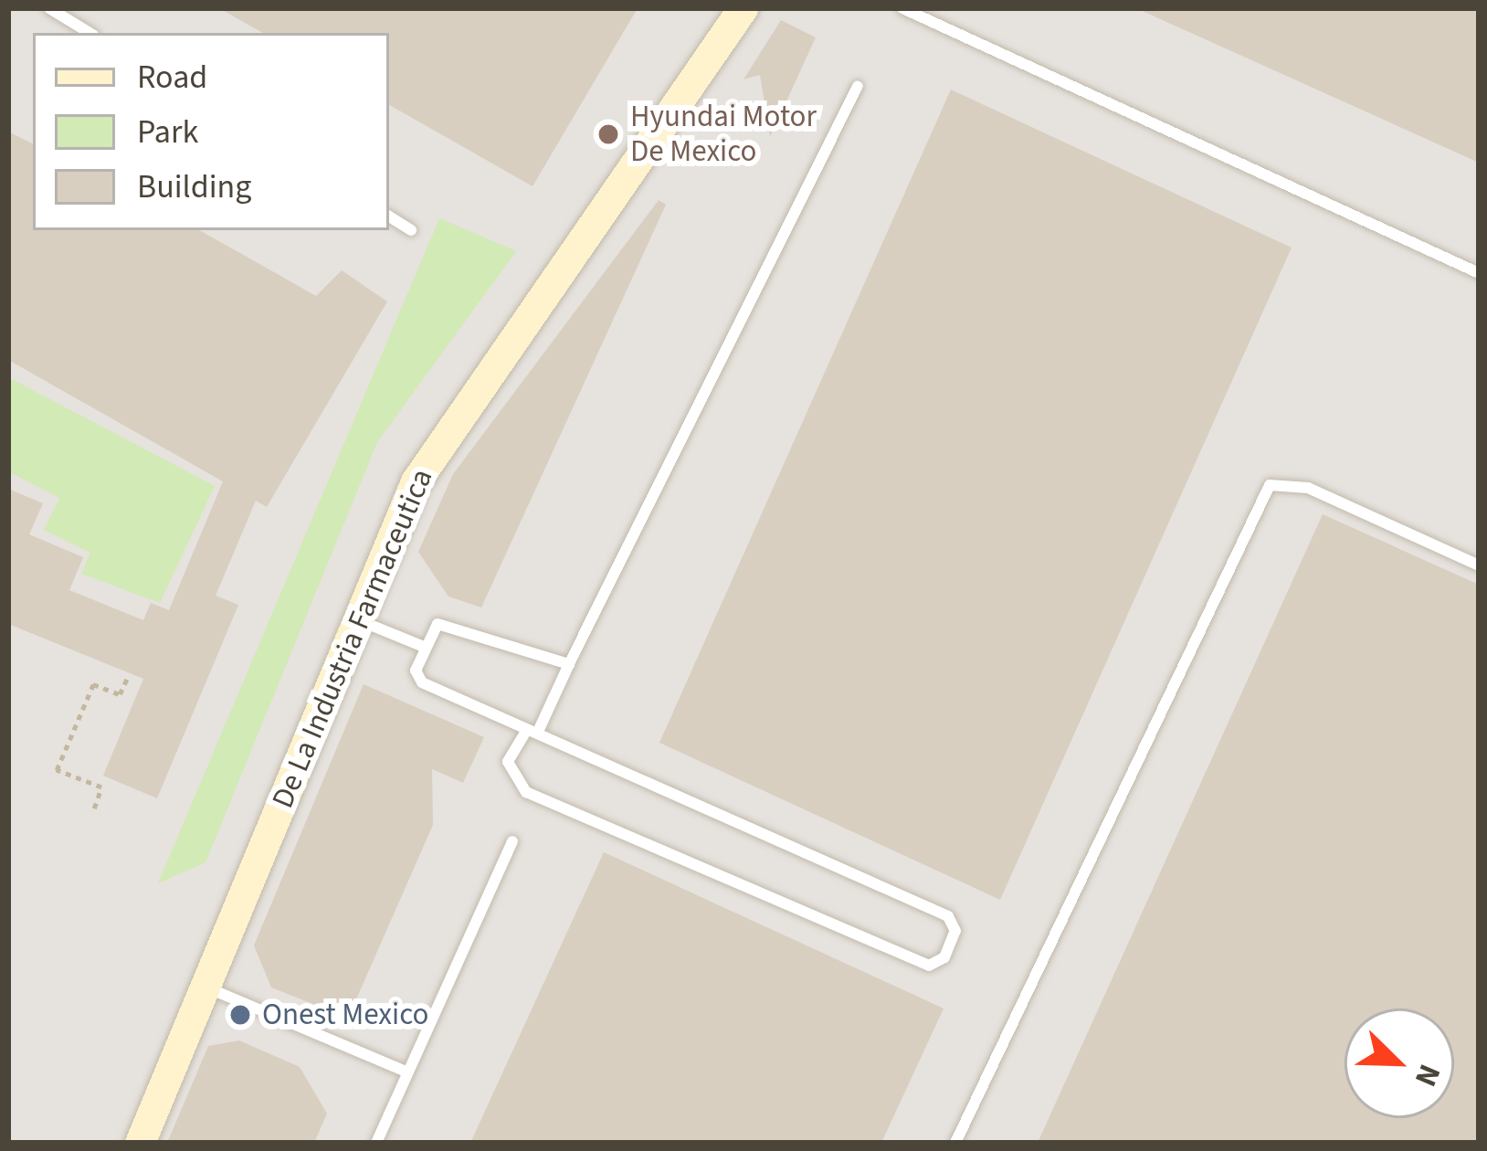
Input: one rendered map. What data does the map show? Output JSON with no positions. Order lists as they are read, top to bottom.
{
  "streets": {
    "main road": ["De La Industria Farmaceutica"]
  },
  "places": ["Hyundai Motor De Mexico", "Onest Mexico"],
  "legend": ["Road", "Park", "Building"],
  "north": "bottom right"
}
